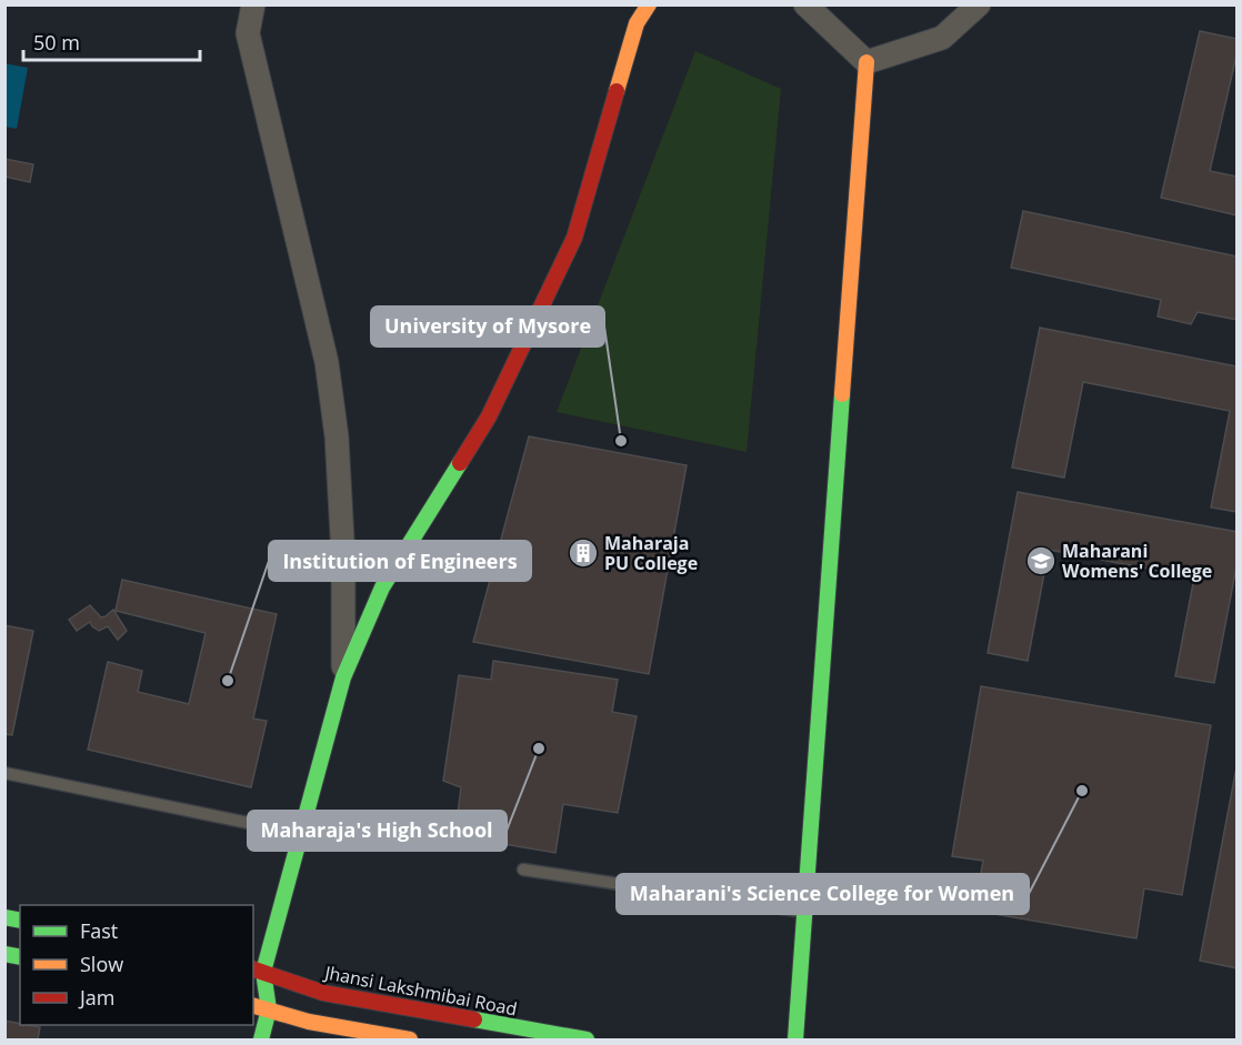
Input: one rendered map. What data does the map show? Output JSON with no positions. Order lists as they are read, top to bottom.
{
  "streets": {
    "street": ["Jhansi Lakshmibai Road"]
  },
  "places": {
    "other": [
      "University of Mysore",
      "Institution of Engineers",
      "Maharaja's High School",
      "Maharani's Science College for Women"
    ],
    "building": ["Maharaja PU College"],
    "school or university": ["Maharani Womens' College"]
  },
  "legend": ["Fast", "Slow", "Jam"],
  "scale_bar": "50 m"
}
